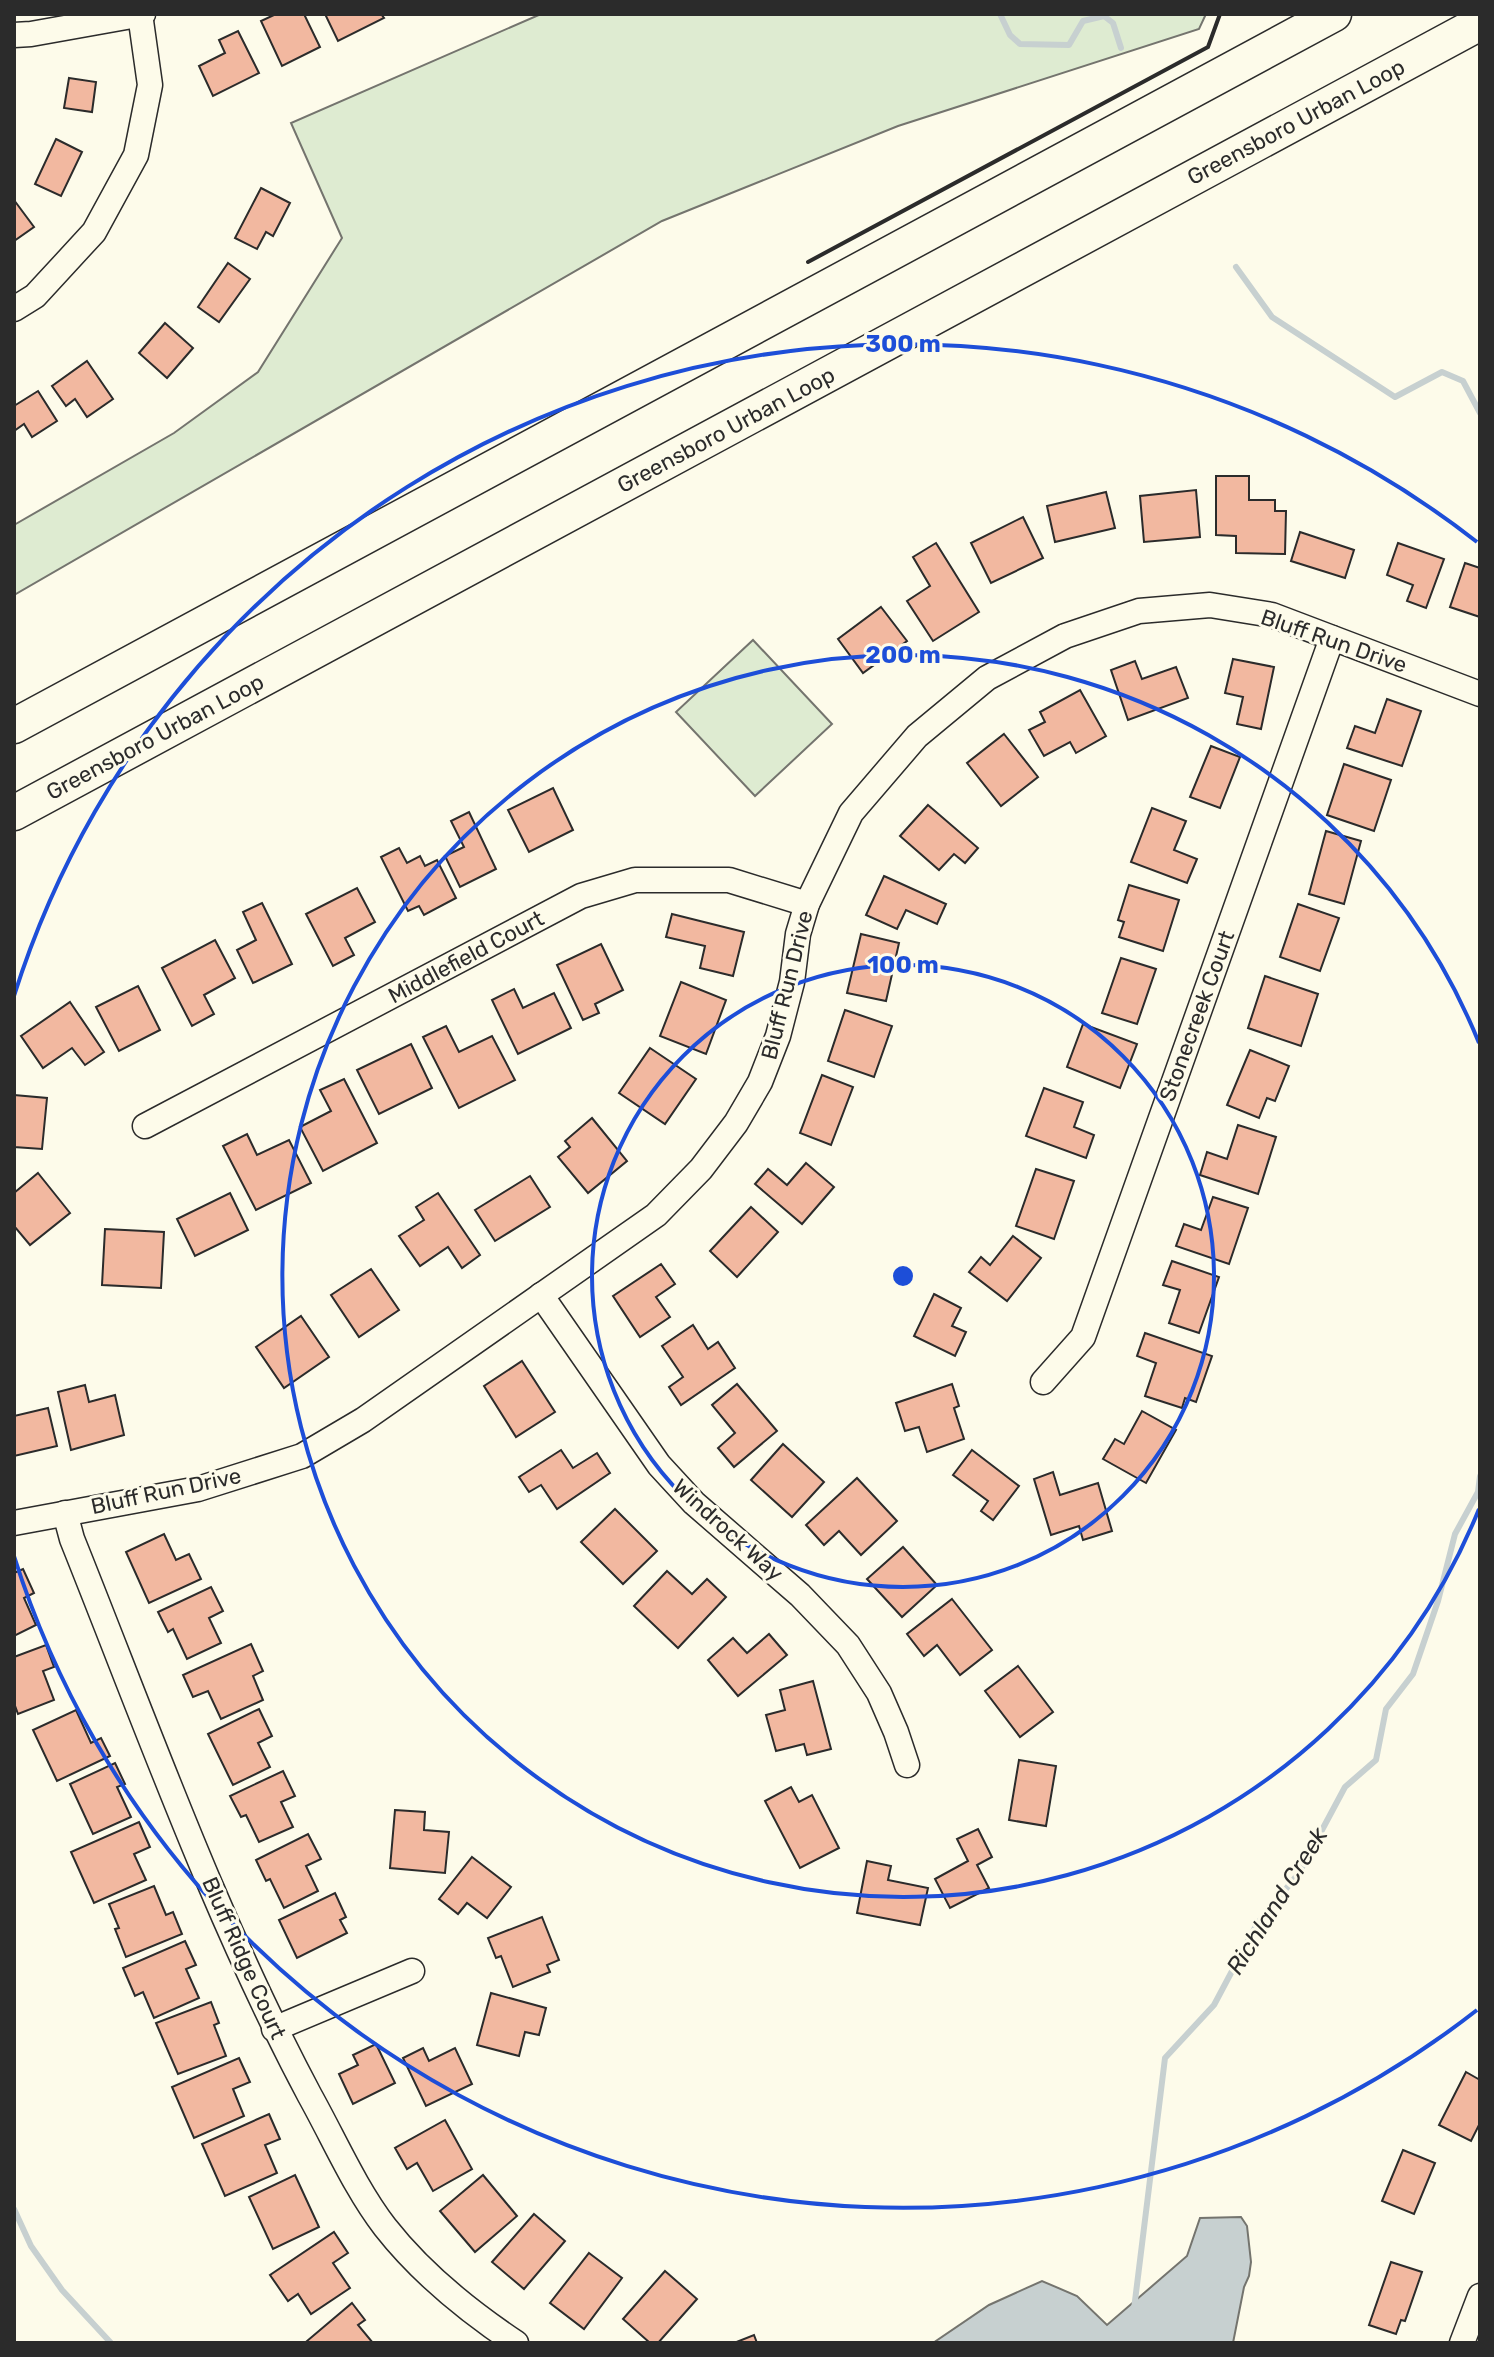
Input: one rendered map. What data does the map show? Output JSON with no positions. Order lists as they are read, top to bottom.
{
  "streets": {
    "highway": ["Greensboro Urban Loop"],
    "street": [
      "Bluff Run Drive",
      "Middlefield Court",
      "Stonecreek Court",
      "Windrock Way",
      "Bluff Ridge Court"
    ]
  },
  "crossings": [
    ["Bluff Run Drive", "Middlefield Court"],
    ["Bluff Run Drive", "Stonecreek Court"],
    ["Bluff Run Drive", "Windrock Way"],
    ["Bluff Run Drive", "Bluff Ridge Court"]
  ],
  "water": ["Richland Creek"],
  "rings": ["300 m", "200 m", "100 m"]
}
